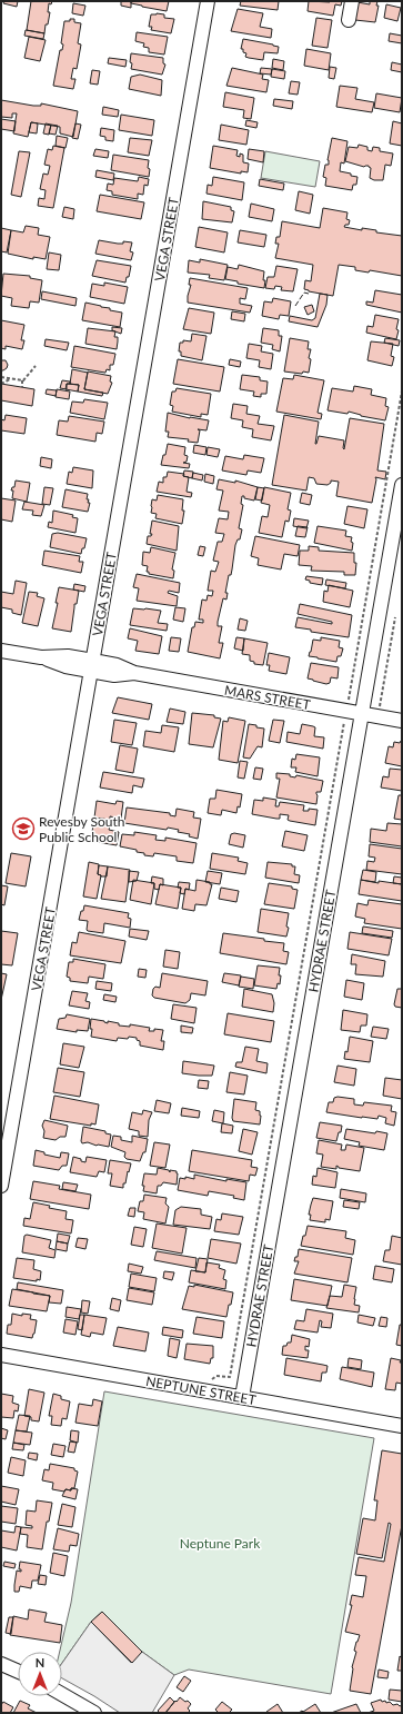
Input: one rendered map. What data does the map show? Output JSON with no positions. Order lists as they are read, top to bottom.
{
  "streets": {
    "street": [
      "VEGA STREET",
      "MARS STREET",
      "HYDRAE STREET",
      "NEPTUNE STREET"
    ]
  },
  "crossings": [
    ["VEGA STREET", "MARS STREET"],
    ["MARS STREET", "HYDRAE STREET"],
    ["HYDRAE STREET", "NEPTUNE STREET"]
  ],
  "parks": ["Neptune Park"],
  "places": {
    "school or university": ["Revesby South Public School"]
  },
  "north": "top"
}
